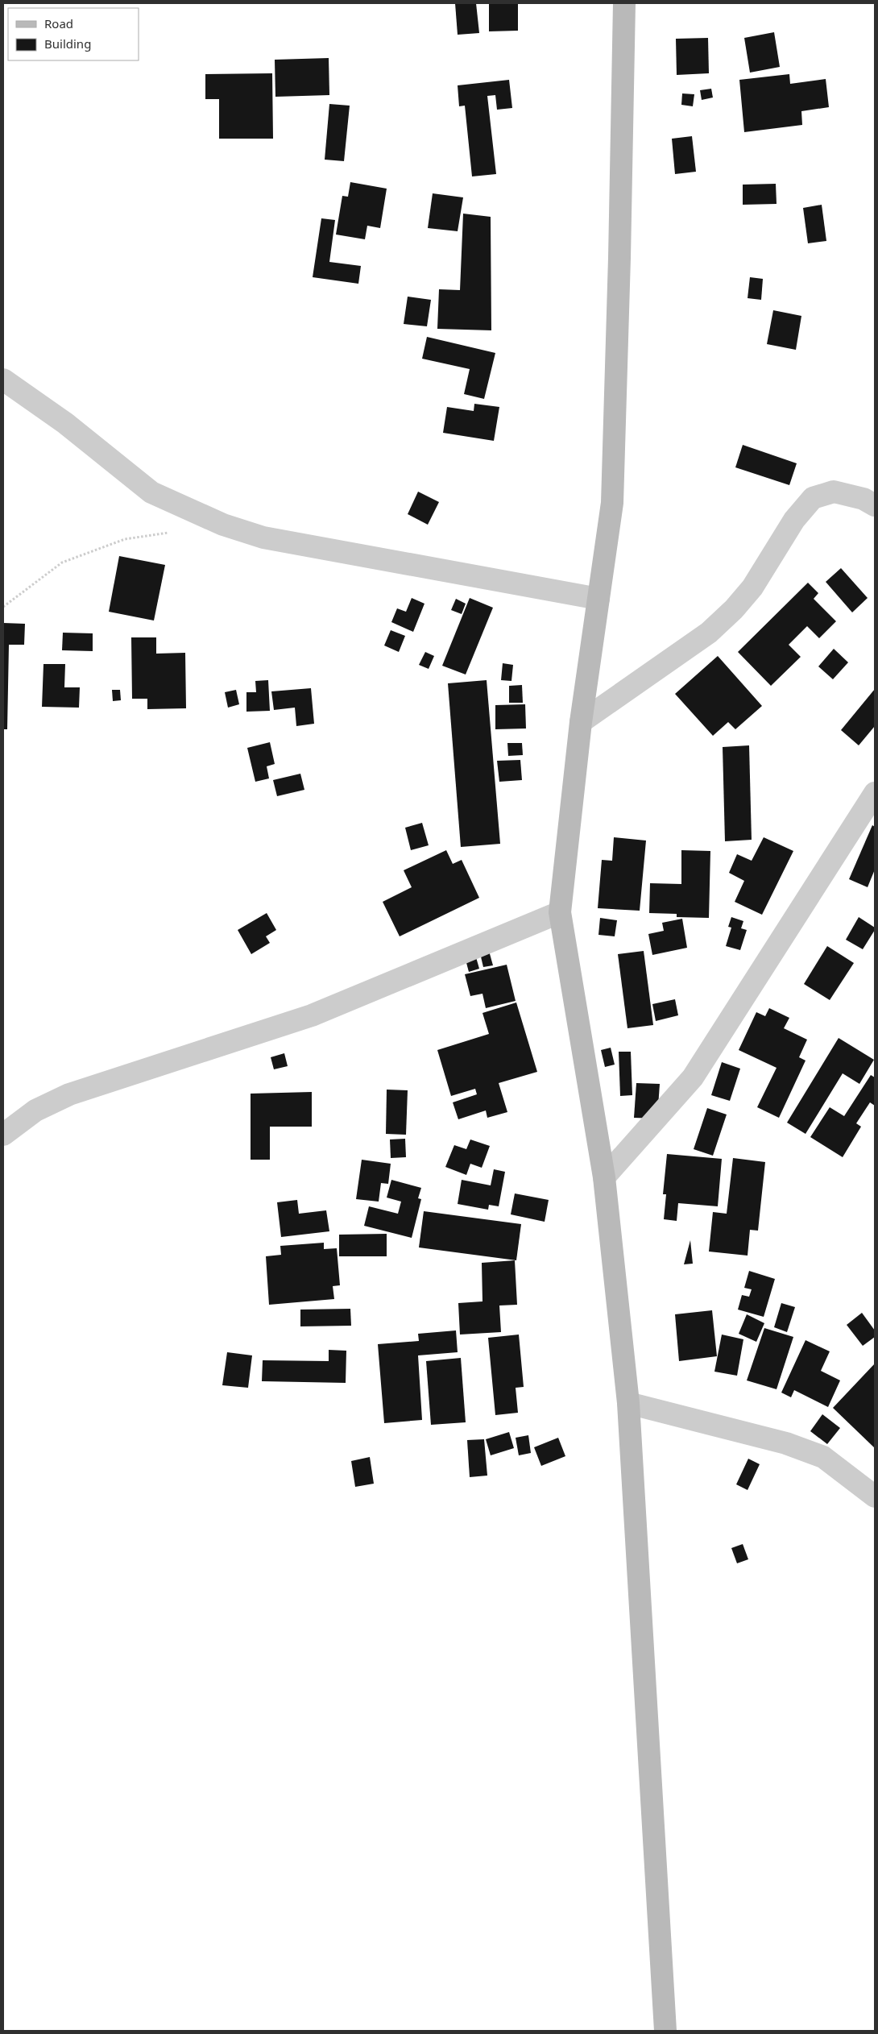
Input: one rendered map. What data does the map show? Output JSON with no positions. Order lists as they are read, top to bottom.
{
  "legend": ["Road", "Building"]
}
